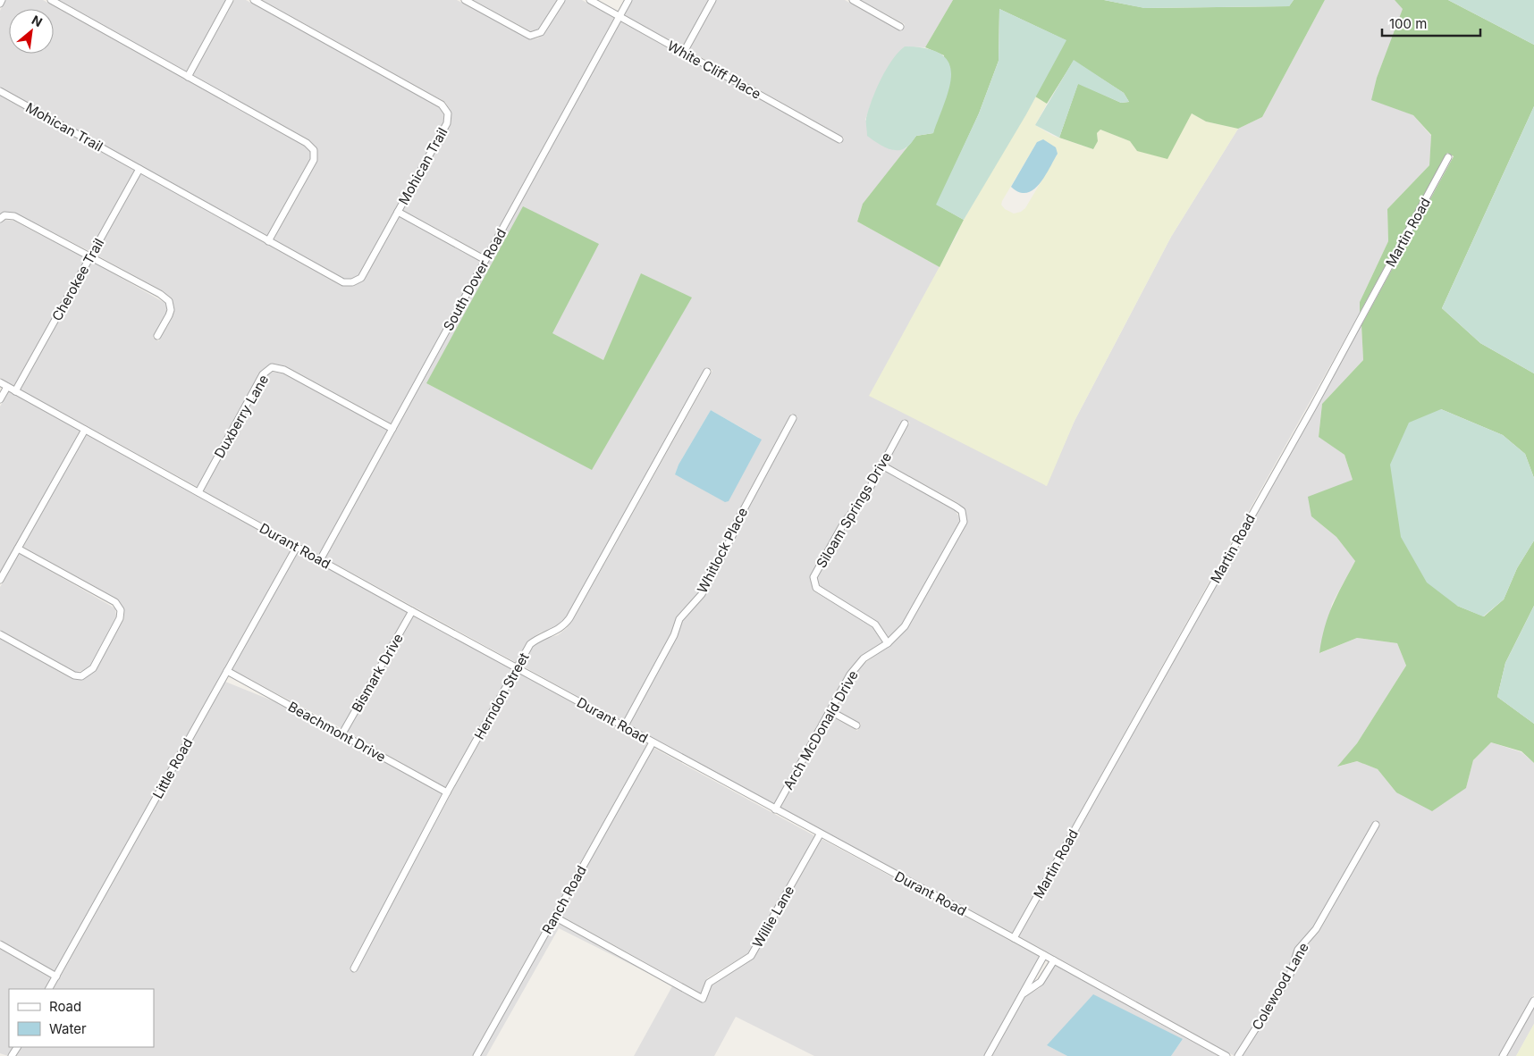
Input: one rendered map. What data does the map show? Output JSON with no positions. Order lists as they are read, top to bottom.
{
  "streets": {
    "street": [
      "White Cliff Place",
      "Mohican Trail",
      "Martin Road",
      "Cherokee Trail",
      "South Dover Road",
      "Duxberry Lane",
      "Siloam Springs Drive",
      "Durant Road",
      "Whitlock Place",
      "Bismark Drive",
      "Herndon Street",
      "Arch McDonald Drive",
      "Beachmont Drive",
      "Little Road",
      "Ranch Road",
      "Willie Lane",
      "Colewood Lane"
    ]
  },
  "crossings": [
    ["White Cliff Place", "South Dover Road"],
    ["Mohican Trail", "Cherokee Trail"],
    ["Martin Road", "Durant Road"],
    ["Cherokee Trail", "Durant Road"],
    ["South Dover Road", "Duxberry Lane"],
    ["South Dover Road", "Durant Road"],
    ["Duxberry Lane", "Durant Road"],
    ["Siloam Springs Drive", "Arch McDonald Drive"],
    ["Durant Road", "Whitlock Place"],
    ["Durant Road", "Bismark Drive"],
    ["Durant Road", "Herndon Street"],
    ["Durant Road", "Arch McDonald Drive"],
    ["Durant Road", "Little Road"],
    ["Durant Road", "Ranch Road"],
    ["Durant Road", "Willie Lane"],
    ["Bismark Drive", "Beachmont Drive"],
    ["Herndon Street", "Beachmont Drive"],
    ["Beachmont Drive", "Little Road"],
    ["Ranch Road", "Willie Lane"]
  ],
  "legend": ["Road", "Water"],
  "scale_bar": "100 m",
  "north": "top right"
}
